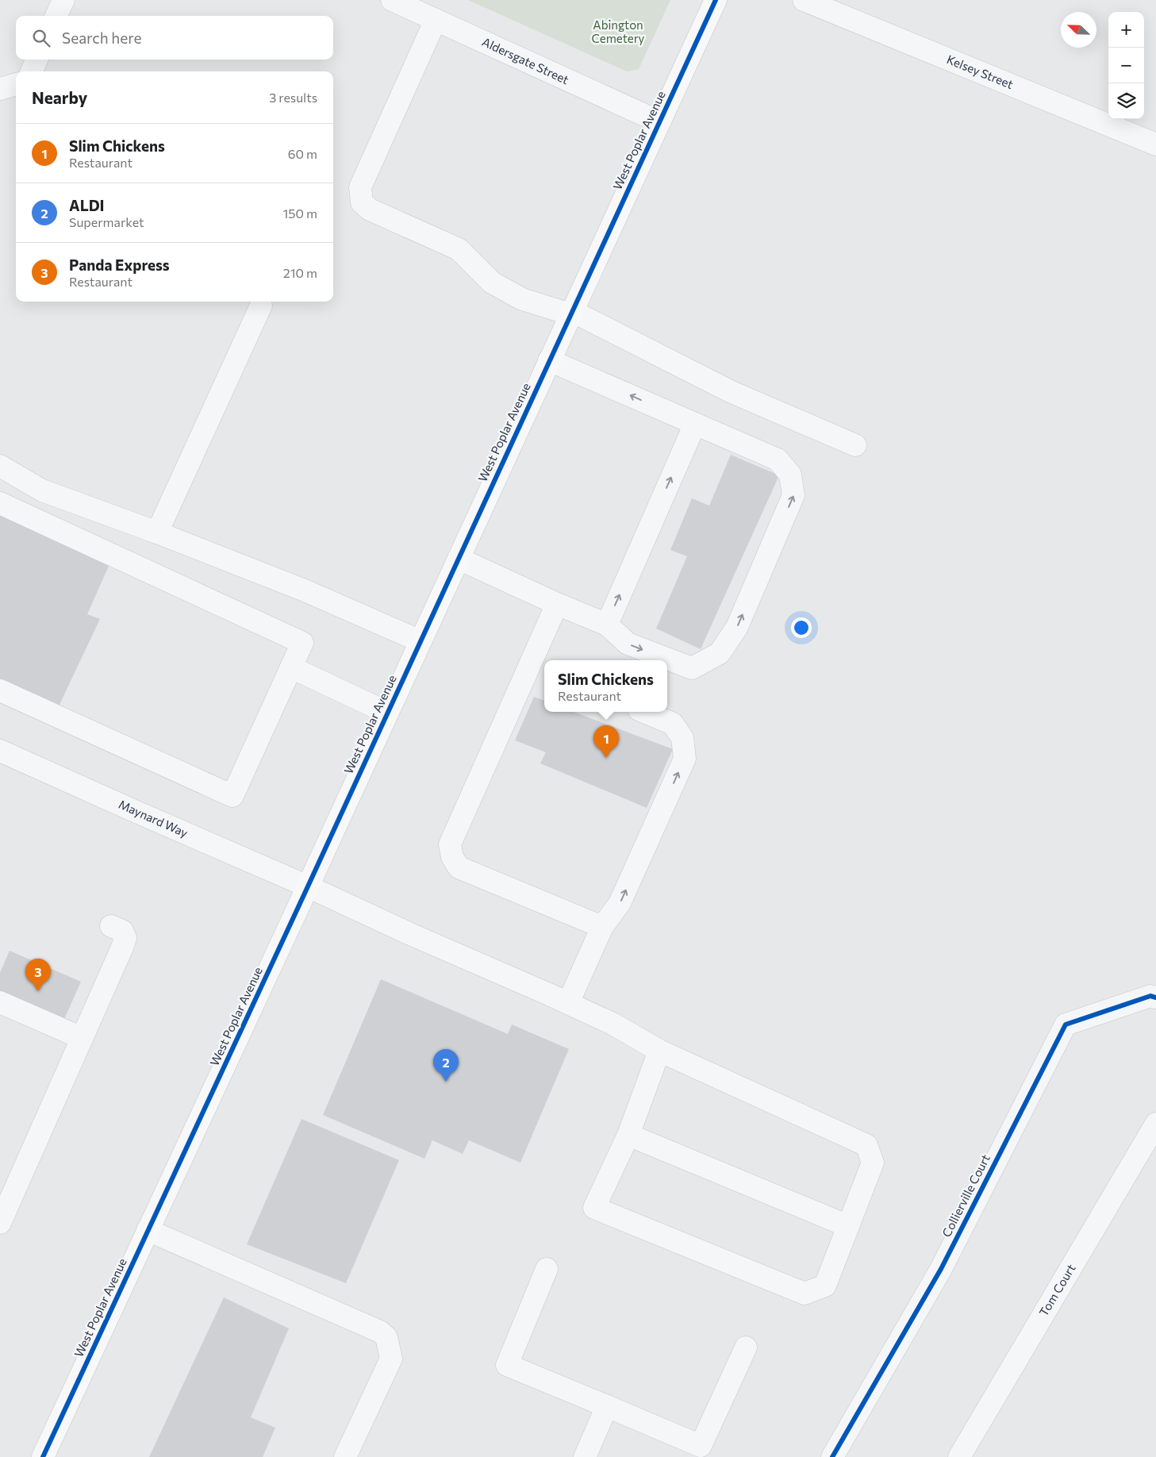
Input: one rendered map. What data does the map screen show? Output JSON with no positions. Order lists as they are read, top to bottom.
{
  "streets": {
    "main road": ["West Poplar Avenue"],
    "street": [
      "Aldersgate Street",
      "Kelsey Street",
      "Maynard Way",
      "Collierville Court",
      "Tom Court"
    ]
  },
  "crossings": [
    ["Aldersgate Street", "West Poplar Avenue"],
    ["West Poplar Avenue", "Maynard Way"]
  ],
  "parks": ["Abington Cemetery"],
  "north": "top left",
  "page": {
    "map_buttons": ["+", "−"],
    "search": "Search here",
    "heading": ["Nearby", "3 results"],
    "list": [
      {
        "mark": "1",
        "name": "Slim Chickens",
        "note": "Restaurant",
        "value": "60 m"
      },
      {
        "mark": "2",
        "name": "ALDI",
        "note": "Supermarket",
        "value": "150 m"
      },
      {
        "mark": "3",
        "name": "Panda Express",
        "note": "Restaurant",
        "value": "210 m"
      }
    ],
    "popup": ["Slim Chickens", "Restaurant"],
    "pins": ["1", "3", "2"]
  }
}
